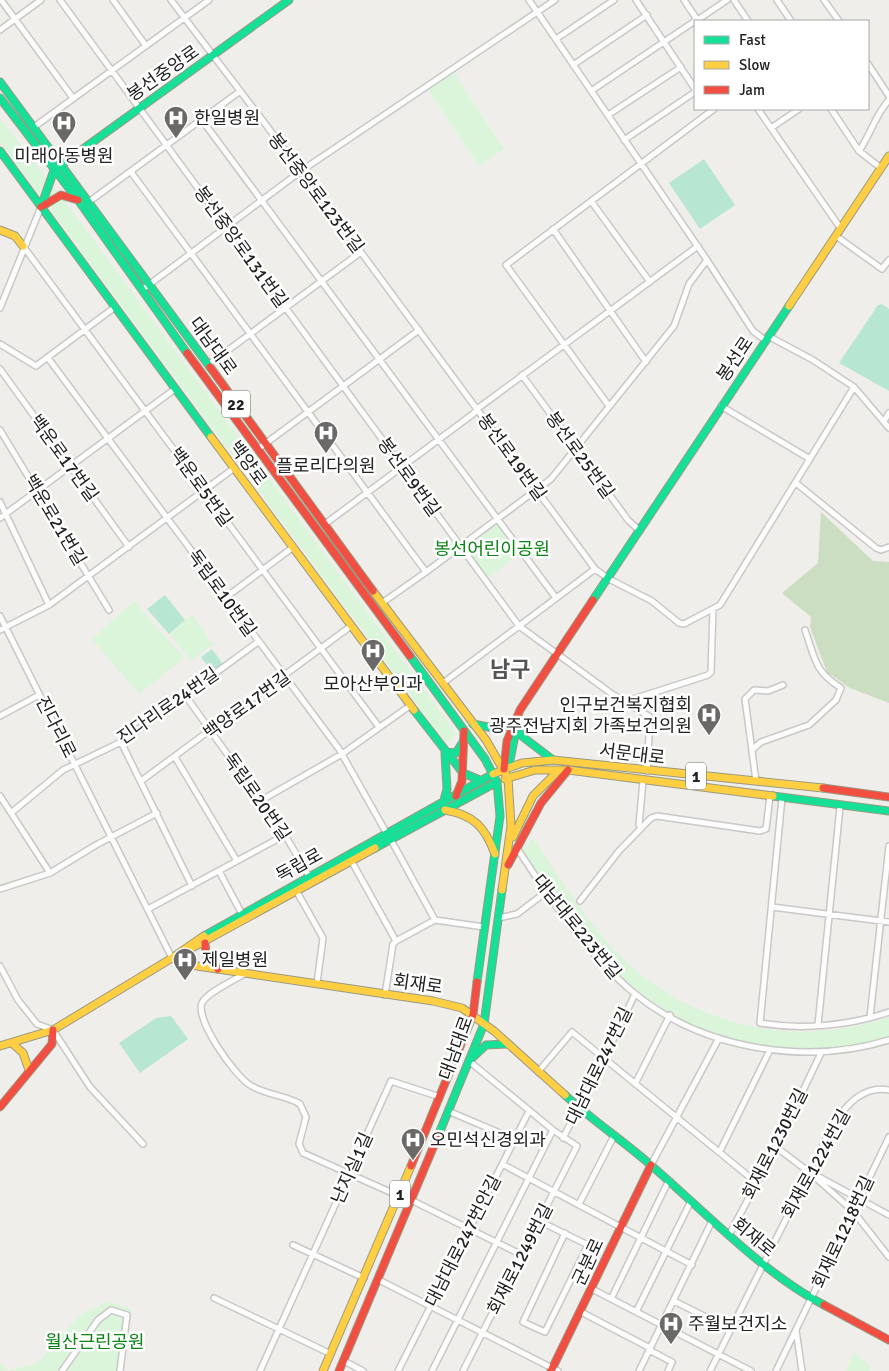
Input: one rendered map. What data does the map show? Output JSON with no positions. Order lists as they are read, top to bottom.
{
  "streets": {
    "main road": [
      "봉선중앙로",
      "대남대로",
      "봉선로",
      "22",
      "백양로",
      "서문대로",
      "1",
      "독립로",
      "회재로",
      "군분로"
    ],
    "street": [
      "봉선중앙로123번길",
      "봉선중앙로131번길",
      "봉선로25번길",
      "봉선로19번길",
      "백운로17번길",
      "봉선로9번길",
      "백운로5번길",
      "백운로21번길",
      "독립로10번길",
      "백양로17번길",
      "진다리로24번길",
      "진다리로",
      "독립로20번길",
      "대남대로223번길",
      "대남대로247번길",
      "회재로1230번길",
      "회재로1224번길",
      "난지실1길",
      "회재로1218번길",
      "대남대로247번안길",
      "회재로1249번길"
    ]
  },
  "crossings": [
    ["봉선중앙로", "봉선중앙로123번길"],
    ["봉선중앙로", "봉선중앙로131번길"],
    ["봉선중앙로", "대남대로"],
    ["봉선중앙로123번길", "봉선로19번길"],
    ["봉선중앙로131번길", "봉선로9번길"],
    ["대남대로", "봉선로"],
    ["대남대로", "서문대로"],
    ["대남대로", "독립로"],
    ["대남대로", "회재로"],
    ["대남대로", "대남대로247번길"],
    ["대남대로", "난지실1길"],
    ["봉선로", "봉선로25번길"],
    ["봉선로", "봉선로19번길"],
    ["봉선로", "봉선로9번길"],
    ["봉선로", "서문대로"],
    ["백양로", "백양로17번길"],
    ["백양로", "독립로"],
    ["봉선로9번길", "서문대로"],
    ["백운로5번길", "백양로17번길"],
    ["독립로10번길", "백양로17번길"],
    ["독립로10번길", "진다리로24번길"],
    ["독립로10번길", "독립로"],
    ["백양로17번길", "독립로20번길"],
    ["진다리로24번길", "진다리로"],
    ["진다리로24번길", "독립로20번길"],
    ["진다리로", "독립로"],
    ["진다리로", "회재로"],
    ["서문대로", "독립로"],
    ["독립로20번길", "독립로"],
    ["독립로", "회재로"],
    ["대남대로223번길", "대남대로247번길"],
    ["대남대로223번길", "회재로1230번길"],
    ["회재로", "대남대로247번길"],
    ["회재로", "회재로1230번길"],
    ["회재로", "회재로1224번길"],
    ["회재로", "회재로1218번길"],
    ["회재로", "군분로"],
    ["대남대로247번길", "대남대로247번안길"],
    ["대남대로247번길", "회재로1249번길"]
  ],
  "districts": ["남구"],
  "parks": ["봉선어린이공원", "월산근린공원"],
  "places": {
    "hospital": [
      "한일병원",
      "미래아동병원",
      "플로리다의원",
      "모아산부인과",
      "인구보건복지협회 광주전남지회 가족보건의원",
      "제일병원",
      "오민석신경외과",
      "주월보건지소"
    ]
  },
  "legend": ["Fast", "Slow", "Jam"]
}
